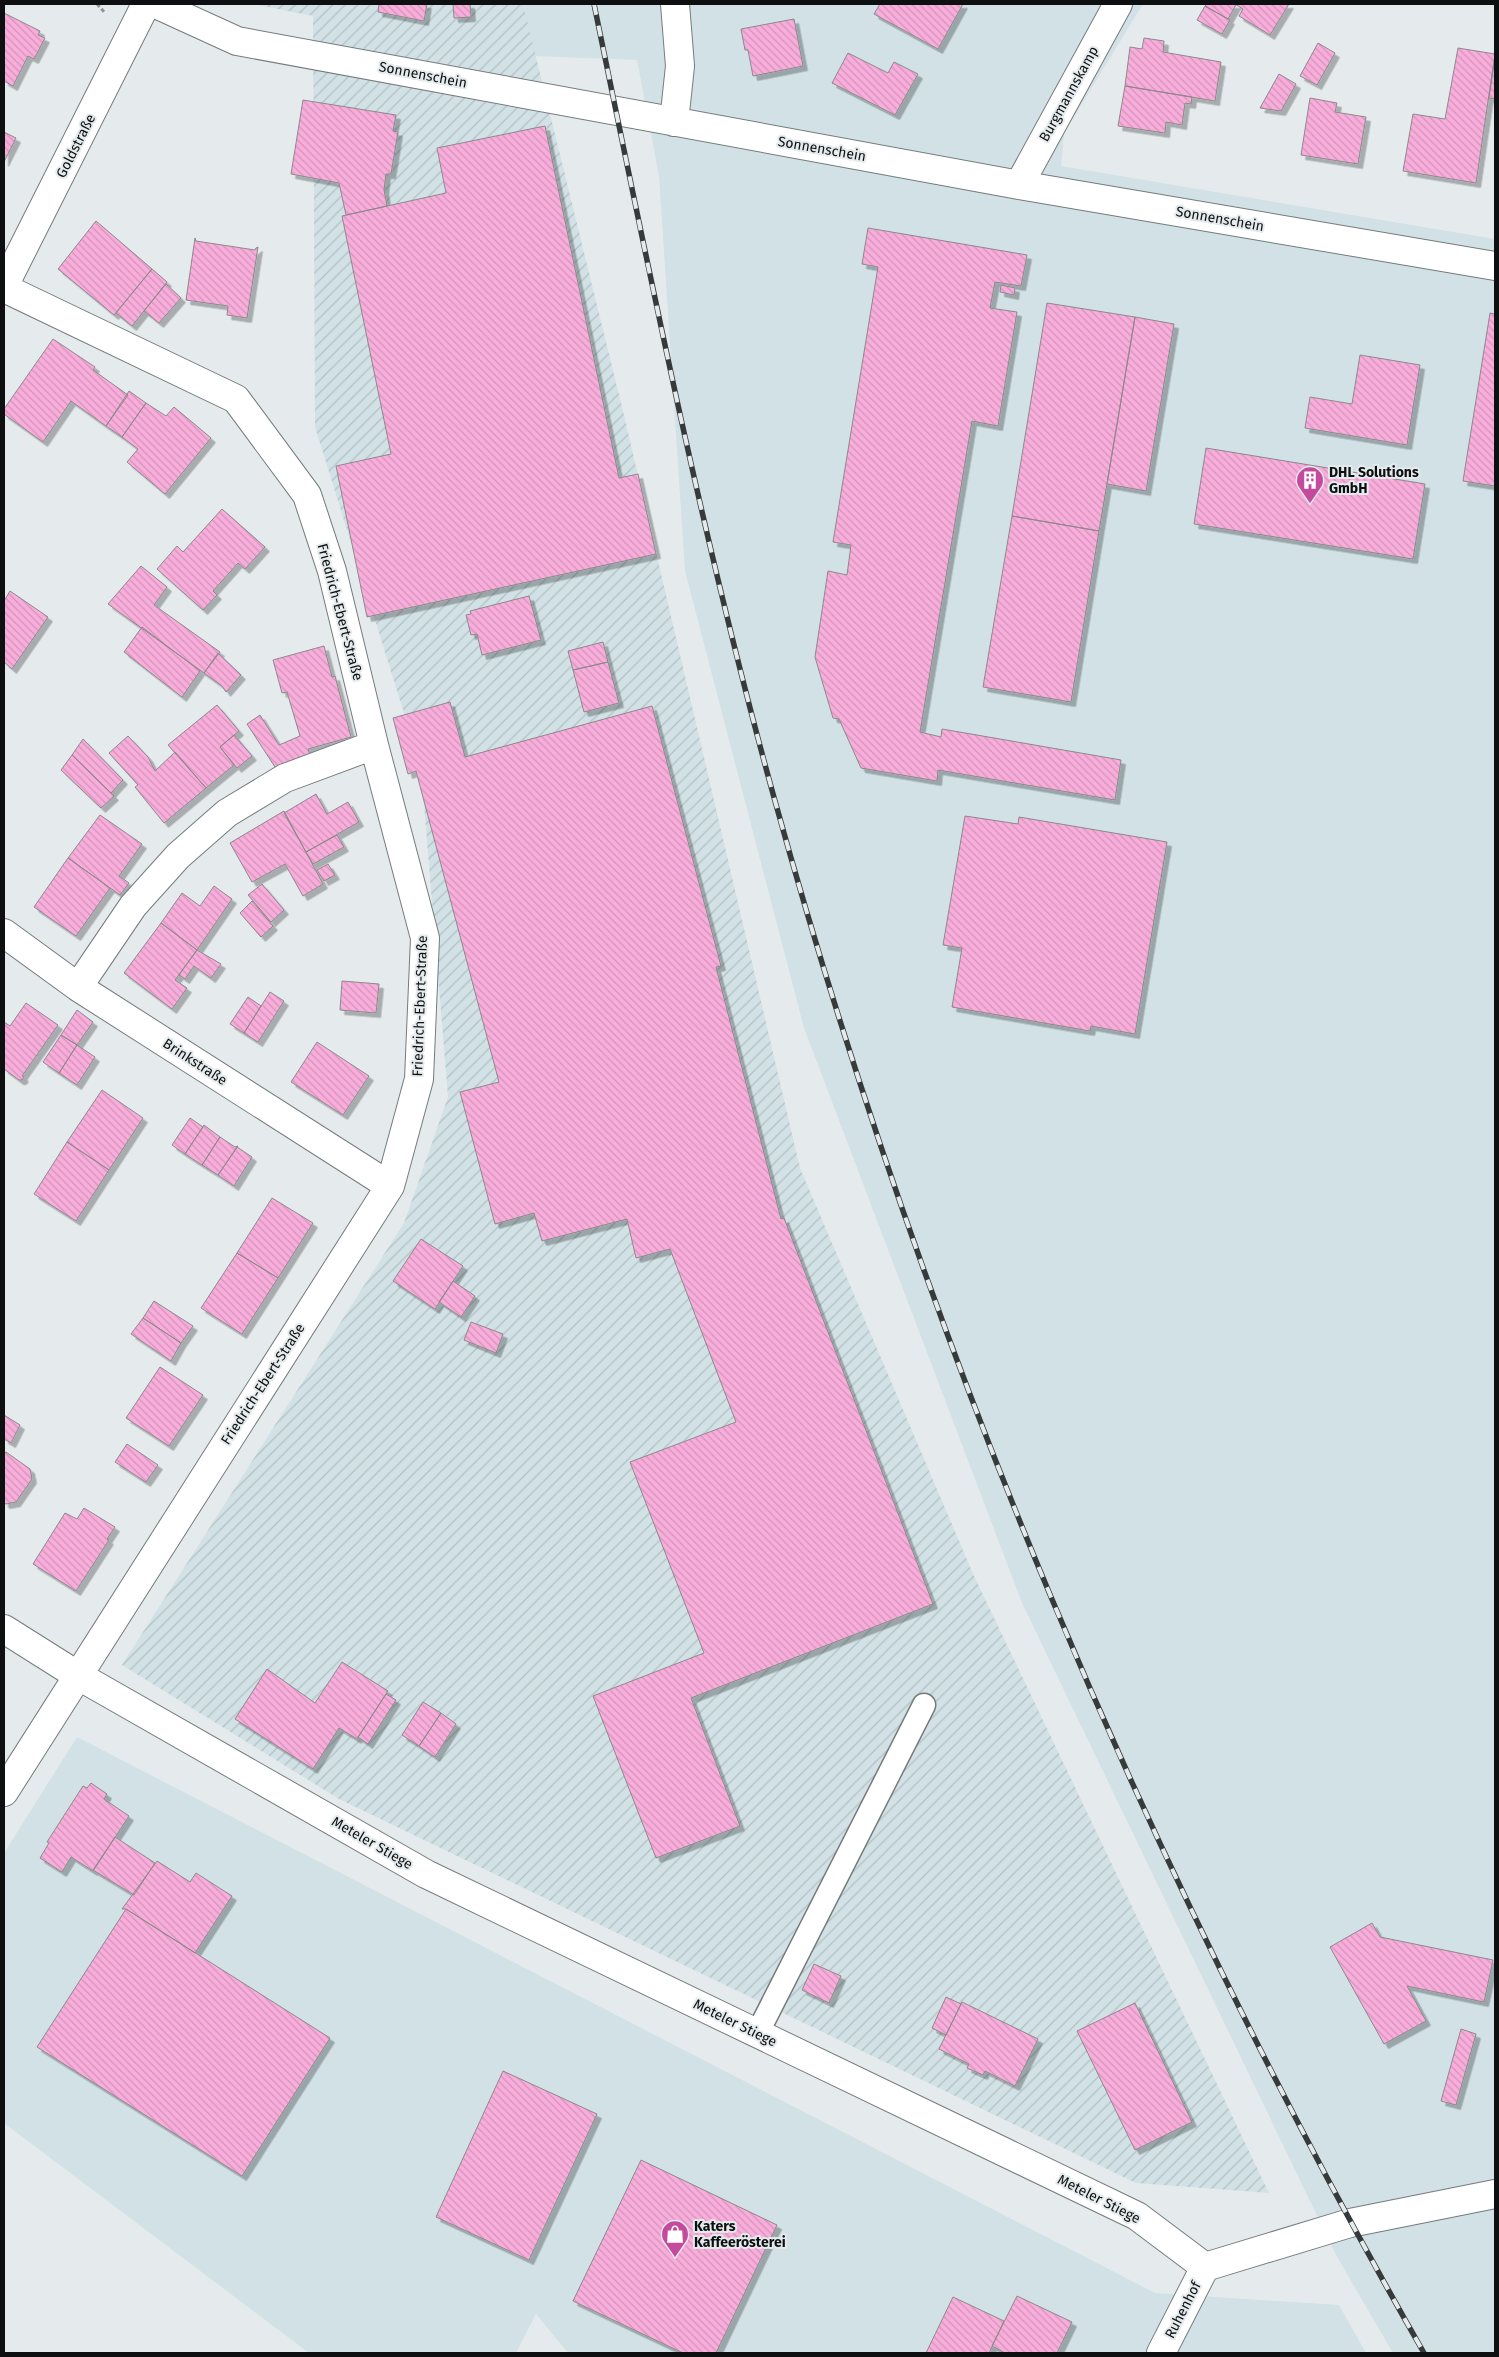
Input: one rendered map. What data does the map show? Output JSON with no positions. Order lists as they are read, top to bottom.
{
  "streets": {
    "street": [
      "Sonnenschein",
      "Burgmannskamp",
      "Goldstraße",
      "Friedrich-Ebert-Straße",
      "Brinkstraße",
      "Meteler Stiege",
      "Ruhenhof"
    ]
  },
  "crossings": [
    ["Sonnenschein", "Burgmannskamp"],
    ["Goldstraße", "Friedrich-Ebert-Straße"],
    ["Friedrich-Ebert-Straße", "Brinkstraße"],
    ["Friedrich-Ebert-Straße", "Meteler Stiege"],
    ["Meteler Stiege", "Ruhenhof"]
  ],
  "places": {
    "building": ["DHL Solutions GmbH"],
    "shop": ["Katers Kaffeerösterei"]
  }
}
